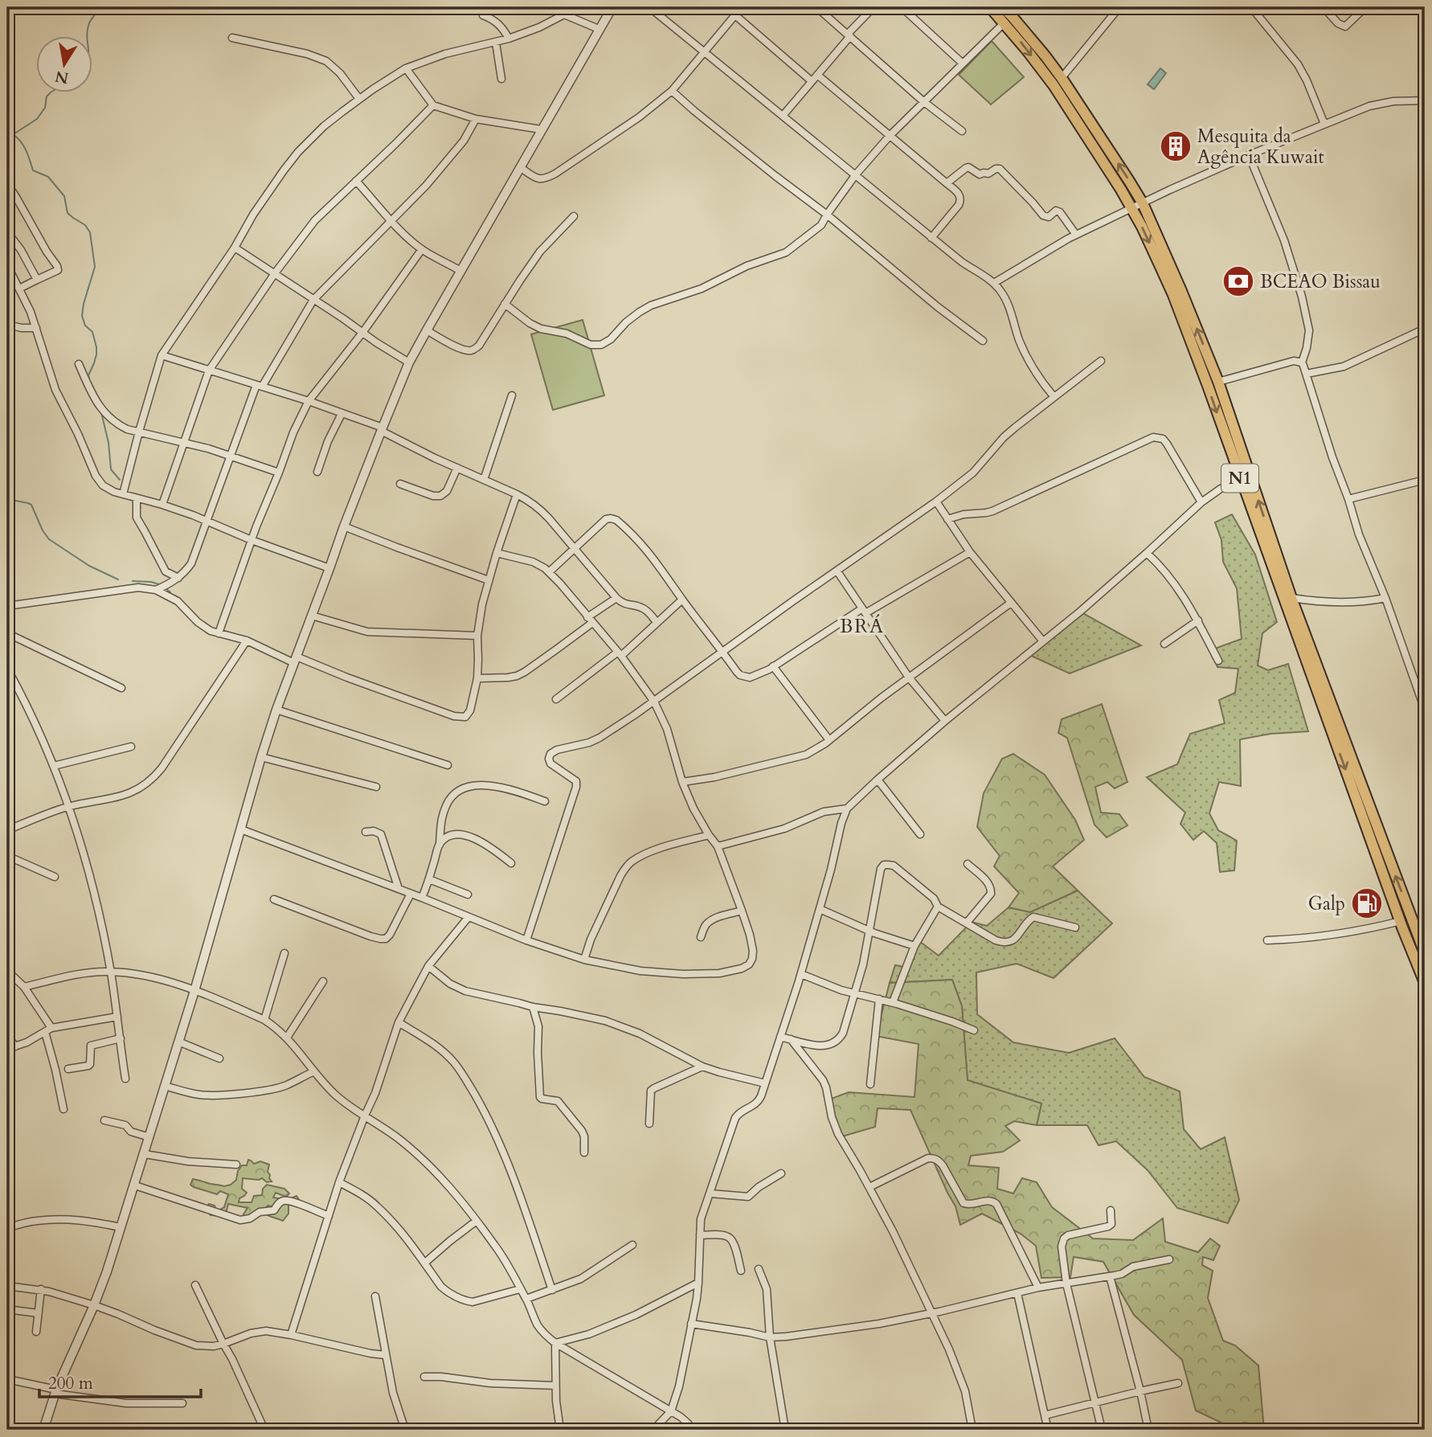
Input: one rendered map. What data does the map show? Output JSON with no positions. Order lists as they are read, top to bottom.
{
  "streets": {
    "main road": ["N1"]
  },
  "districts": ["BRÁ"],
  "places": {
    "building": ["Mesquita da Agência Kuwait"],
    "bank": ["BCEAO Bissau"],
    "fuel station": ["Galp"]
  },
  "scale_bar": "200 m",
  "north": "bottom"
}
